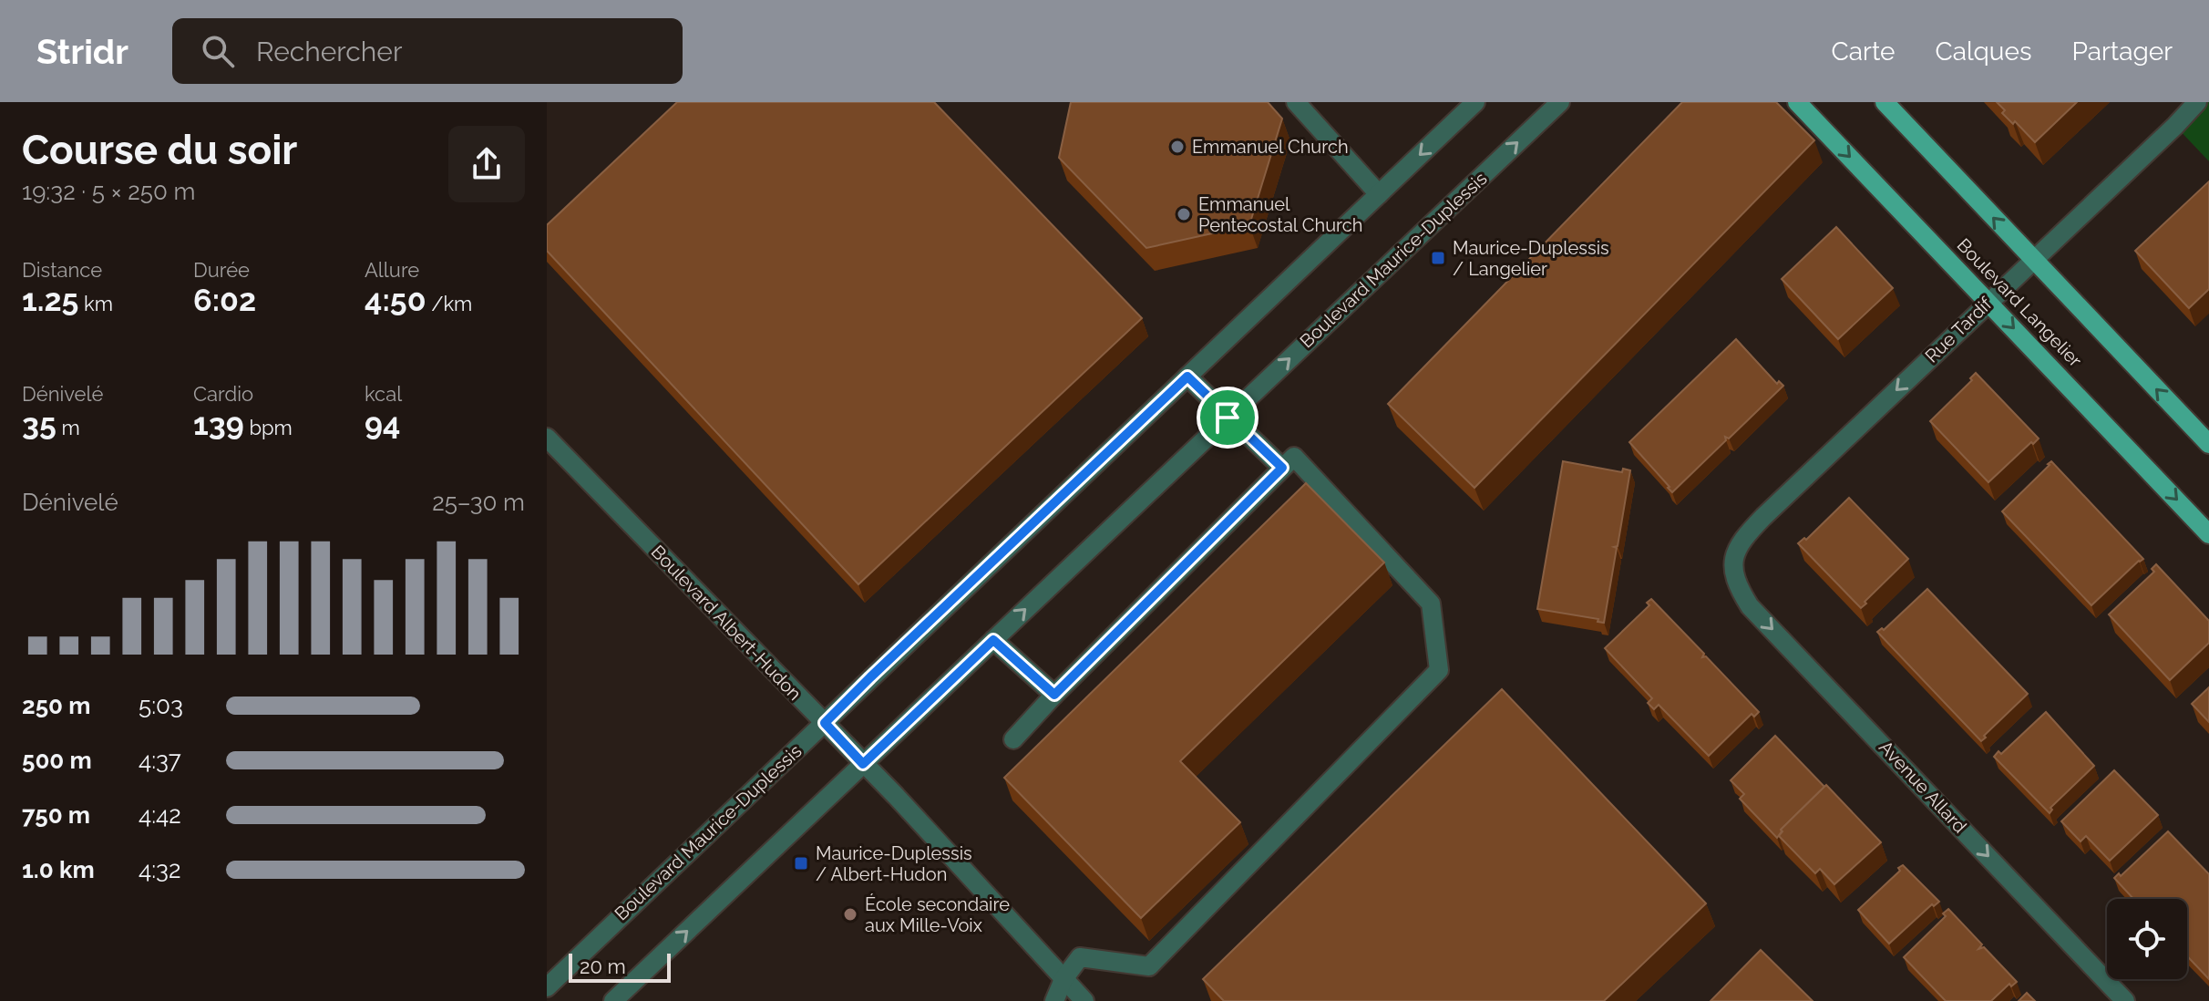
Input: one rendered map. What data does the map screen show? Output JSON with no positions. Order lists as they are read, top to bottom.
{
  "streets": {
    "main road": ["Boulevard Langelier"],
    "street": [
      "Boulevard Maurice-Duplessis",
      "Rue Tardif",
      "Boulevard Albert-Hudon",
      "Avenue Allard"
    ]
  },
  "crossings": [
    ["Boulevard Maurice-Duplessis", "Boulevard Albert-Hudon"],
    ["Boulevard Langelier", "Rue Tardif"],
    ["Rue Tardif", "Avenue Allard"]
  ],
  "one_way": ["Rue Tardif", "Avenue Allard"],
  "places": {
    "other": ["Emmanuel Church", "Emmanuel Pentecostal Church", "École secondaire aux Mille-Voix"],
    "transit": ["Maurice-Duplessis / Langelier", "Maurice-Duplessis / Albert-Hudon"]
  },
  "scale_bar": "20 m",
  "page": {
    "header": "Stridr",
    "search": "Rechercher",
    "nav": ["Carte", "Calques", "Partager"],
    "heading": ["Course du soir", "19:32 · 5 × 250 m"],
    "stats": [
      ["Distance", "1.25 km"],
      ["Durée", "6:02"],
      ["Allure", "4:50 /km"],
      ["Dénivelé", "35 m"],
      ["Cardio", "139 bpm"],
      ["kcal", "94"]
    ],
    "chart": ["Dénivelé", "25–30 m"],
    "list": [
      {
        "name": "250 m",
        "note": "5:03"
      },
      {
        "name": "500 m",
        "note": "4:37"
      },
      {
        "name": "750 m",
        "note": "4:42"
      },
      {
        "name": "1.0 km",
        "note": "4:32"
      }
    ],
    "scale": "20 m"
  }
}
